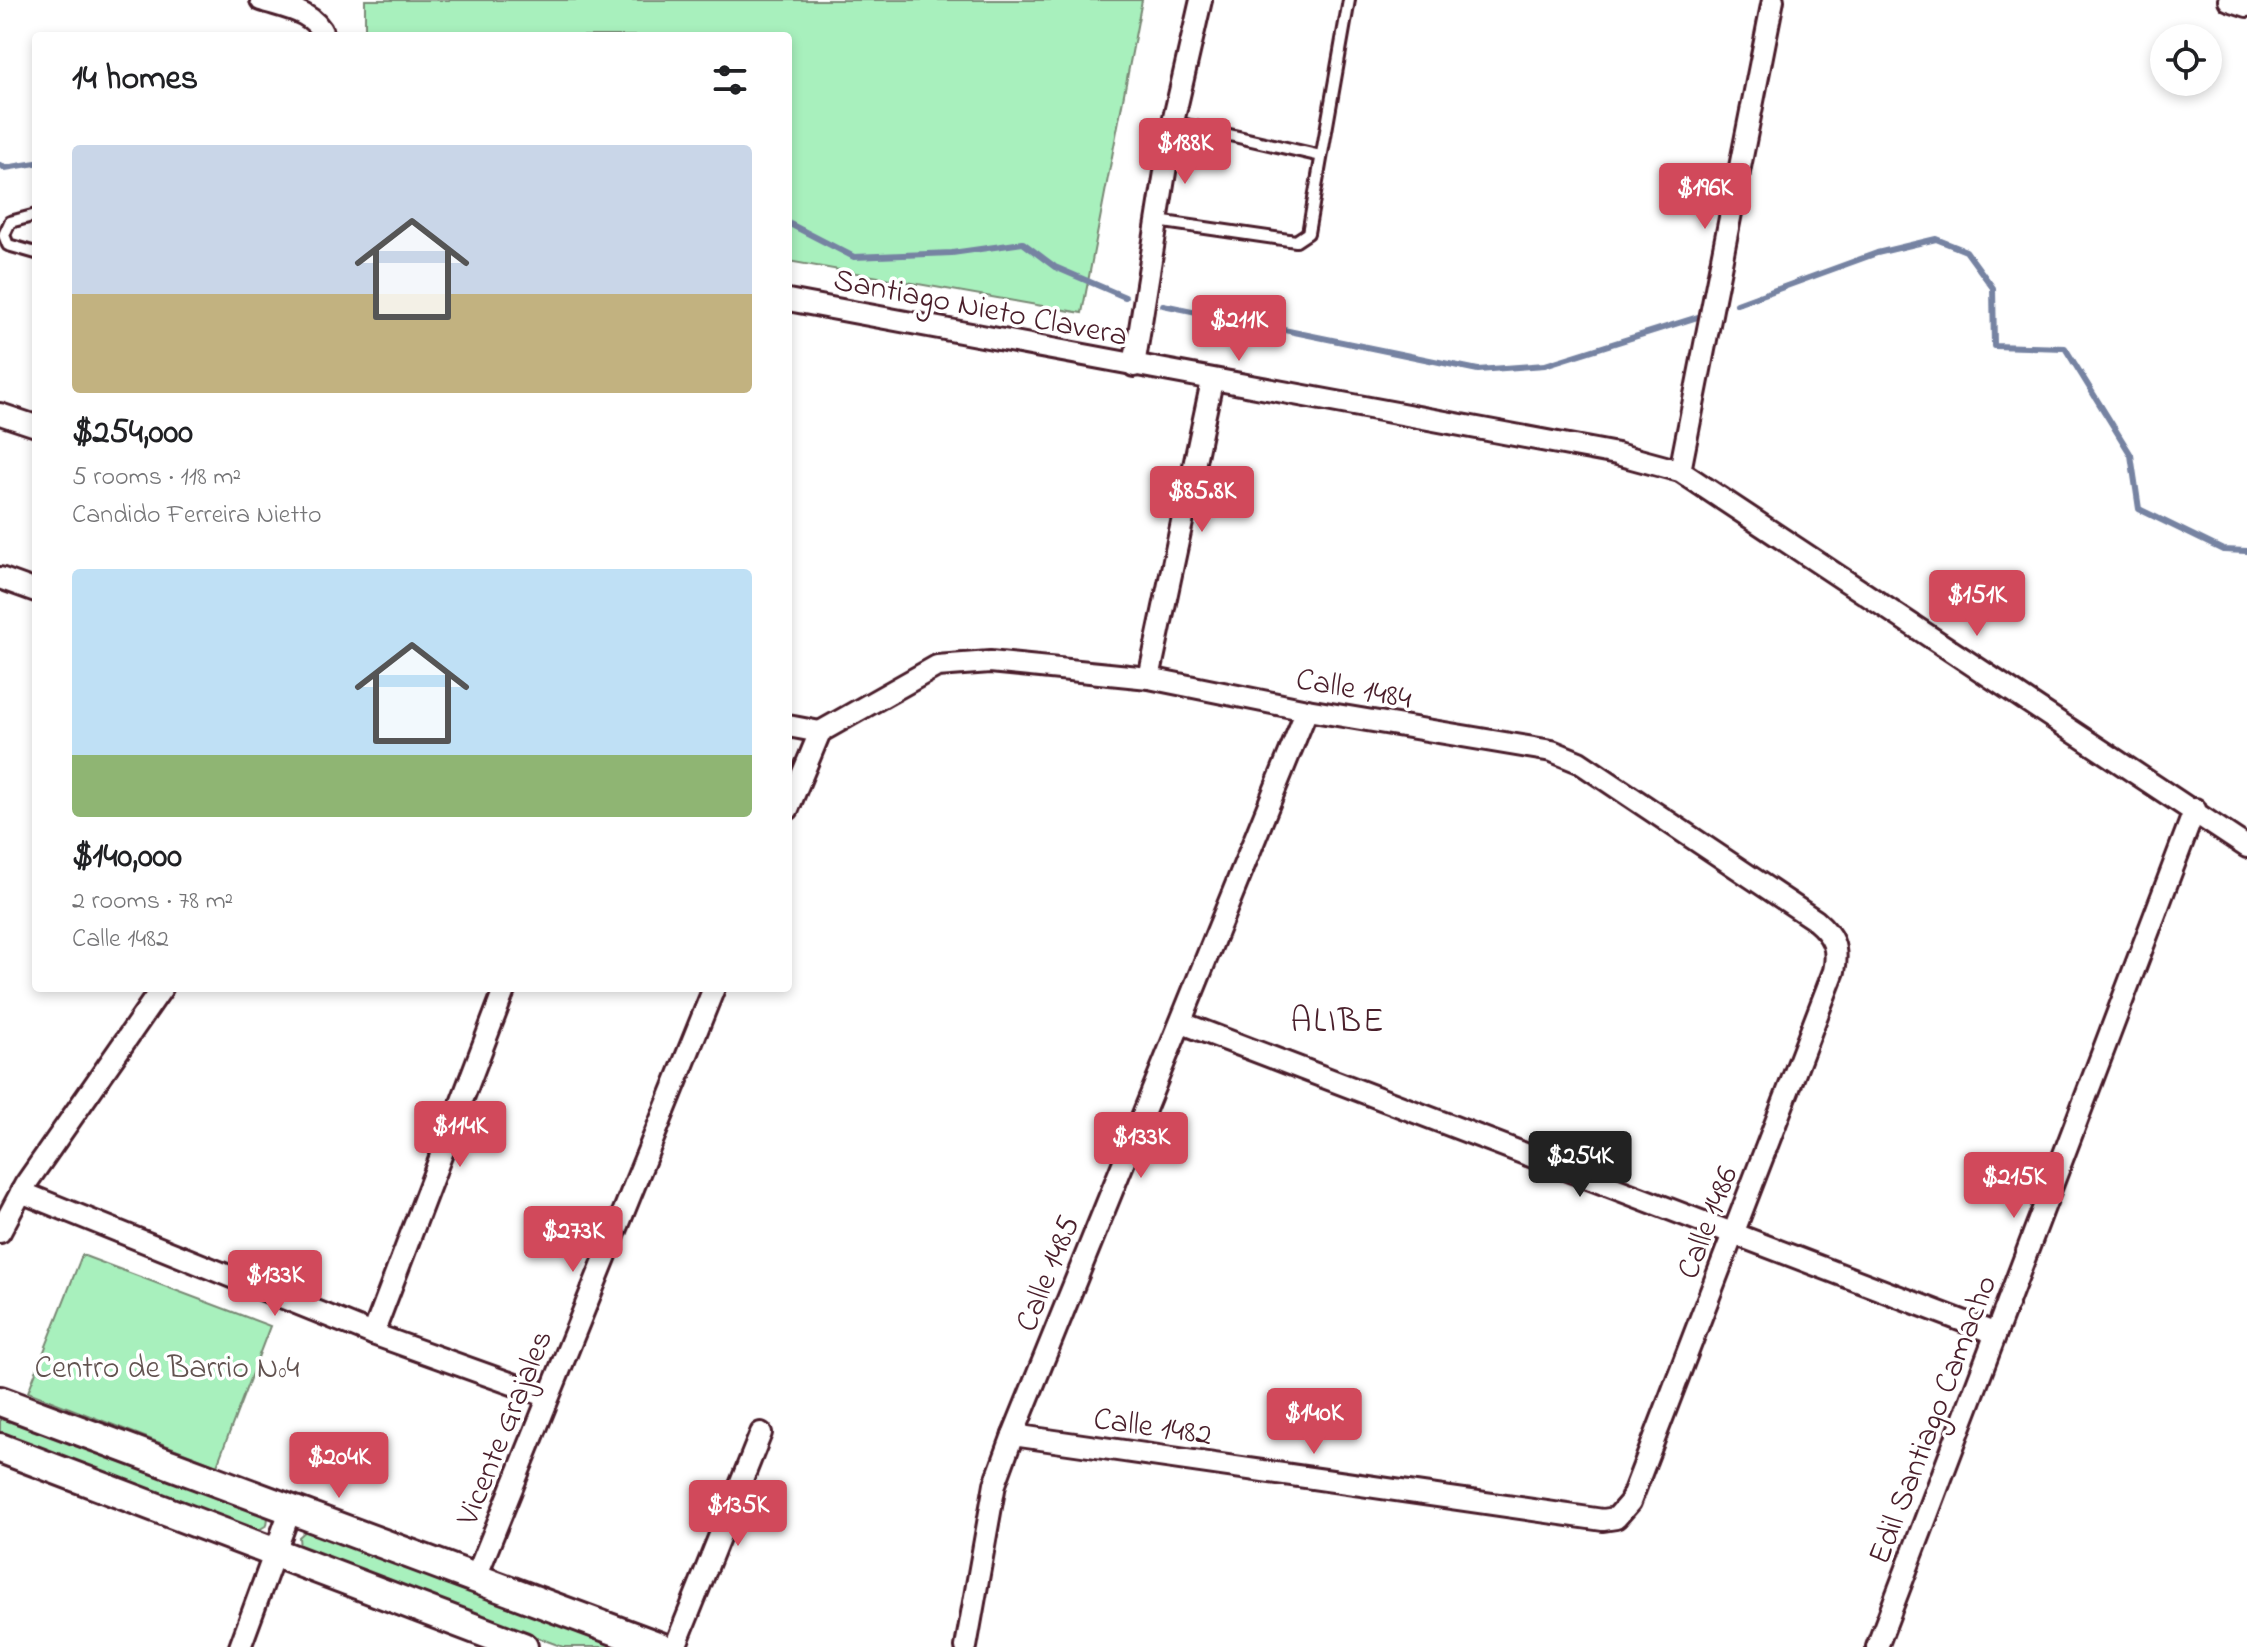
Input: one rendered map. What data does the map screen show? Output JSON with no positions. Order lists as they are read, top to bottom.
{
  "streets": {
    "street": [
      "Santiago Nieto Clavera",
      "Calle 1484",
      "Calle 1486",
      "Calle 1485",
      "Edil Santiago Camacho",
      "Calle 1482",
      "Vicente Grajales"
    ]
  },
  "crossings": [
    ["Santiago Nieto Clavera", "Edil Santiago Camacho"],
    ["Calle 1484", "Calle 1486"],
    ["Calle 1484", "Calle 1485"],
    ["Calle 1486", "Calle 1482"],
    ["Calle 1485", "Calle 1482"]
  ],
  "districts": ["ALIBE"],
  "parks": ["Centro de Barrio Nº4"],
  "page": {
    "heading": "14 homes",
    "price": [
      "$188K",
      "$196K",
      "$211K",
      "$85.8K",
      "$151K",
      "$114K",
      "$133K",
      "$254K",
      "$215K",
      "$273K",
      "$133K",
      "$140K",
      "$204K",
      "$135K"
    ],
    "list": [
      {
        "name": "$254,000",
        "note": "5 rooms · 118 m² · Candido Ferreira Nietto"
      },
      {
        "name": "$140,000",
        "note": "2 rooms · 78 m² · Calle 1482"
      }
    ]
  }
}
